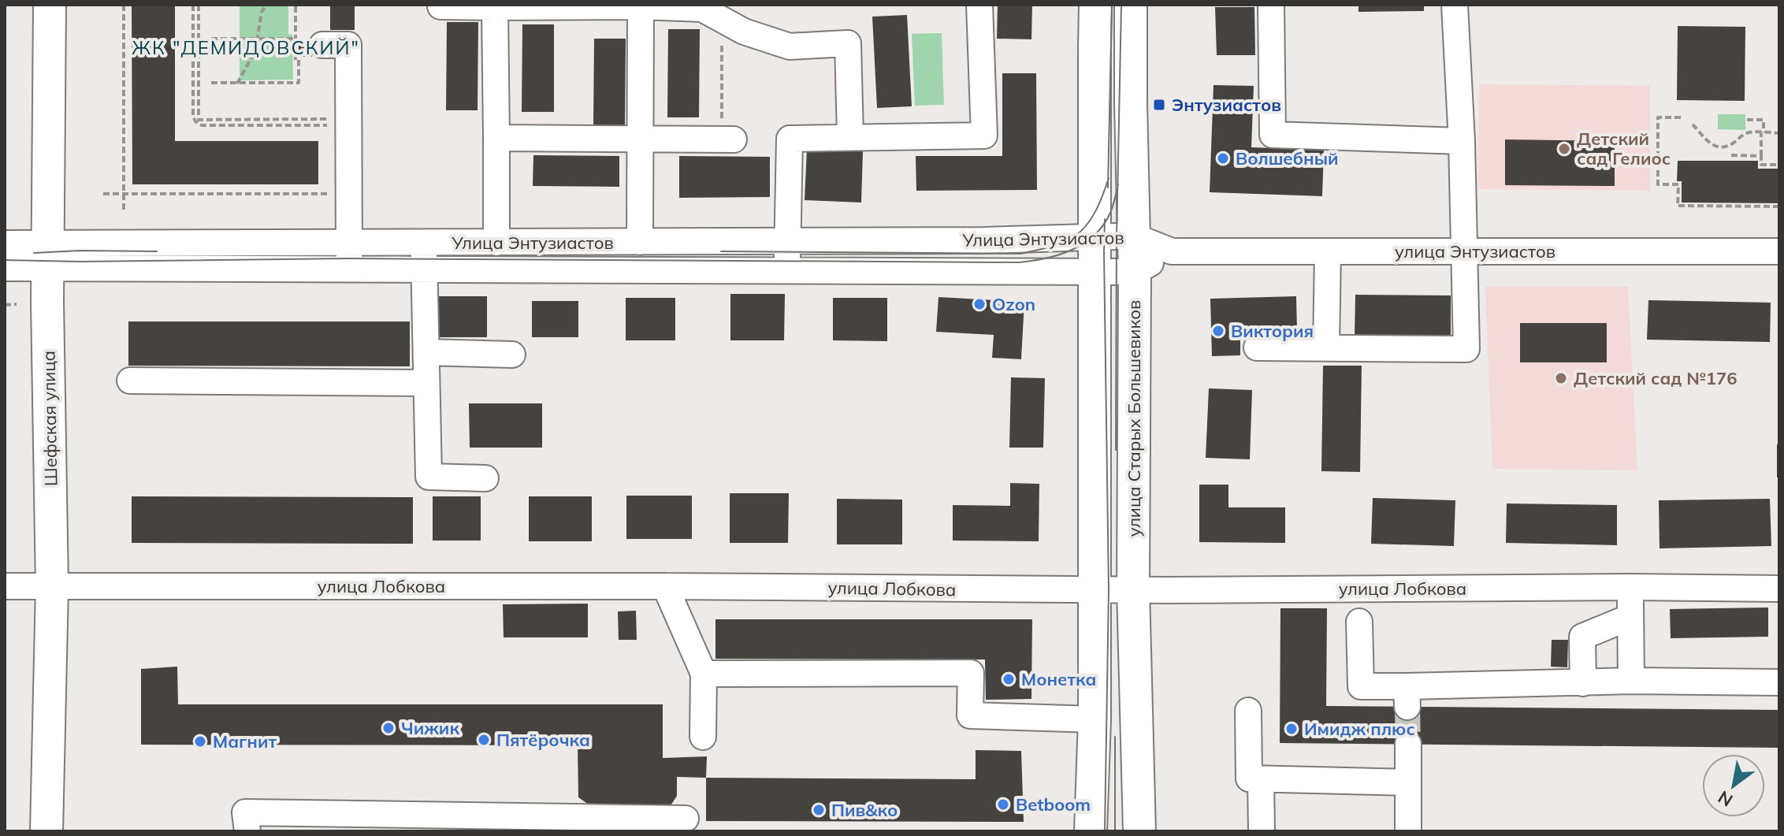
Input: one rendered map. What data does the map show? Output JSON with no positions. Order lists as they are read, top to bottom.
{
  "streets": {
    "main road": ["Шефская улица", "улица Старых Большевиков"],
    "street": ["Улица Энтузиастов", "улица Энтузиастов", "улица Лобкова"]
  },
  "crossings": [
    ["Улица Энтузиастов", "улица Энтузиастов"],
    ["Улица Энтузиастов", "Шефская улица"],
    ["Улица Энтузиастов", "улица Старых Большевиков"],
    ["Шефская улица", "улица Лобкова"],
    ["улица Старых Большевиков", "улица Лобкова"]
  ],
  "districts": ["ЖК \"ДЕМИДОВСКИЙ\""],
  "places": {
    "transit": ["Энтузиастов"],
    "other": [
      "Детский сад Гелиос",
      "Волшебный",
      "Ozon",
      "Виктория",
      "Детский сад №176",
      "Монетка",
      "Чижик",
      "Имидж плюс",
      "Пятёрочка",
      "Магнит",
      "Betboom",
      "Пив&ко"
    ]
  },
  "north": "bottom left"
}
